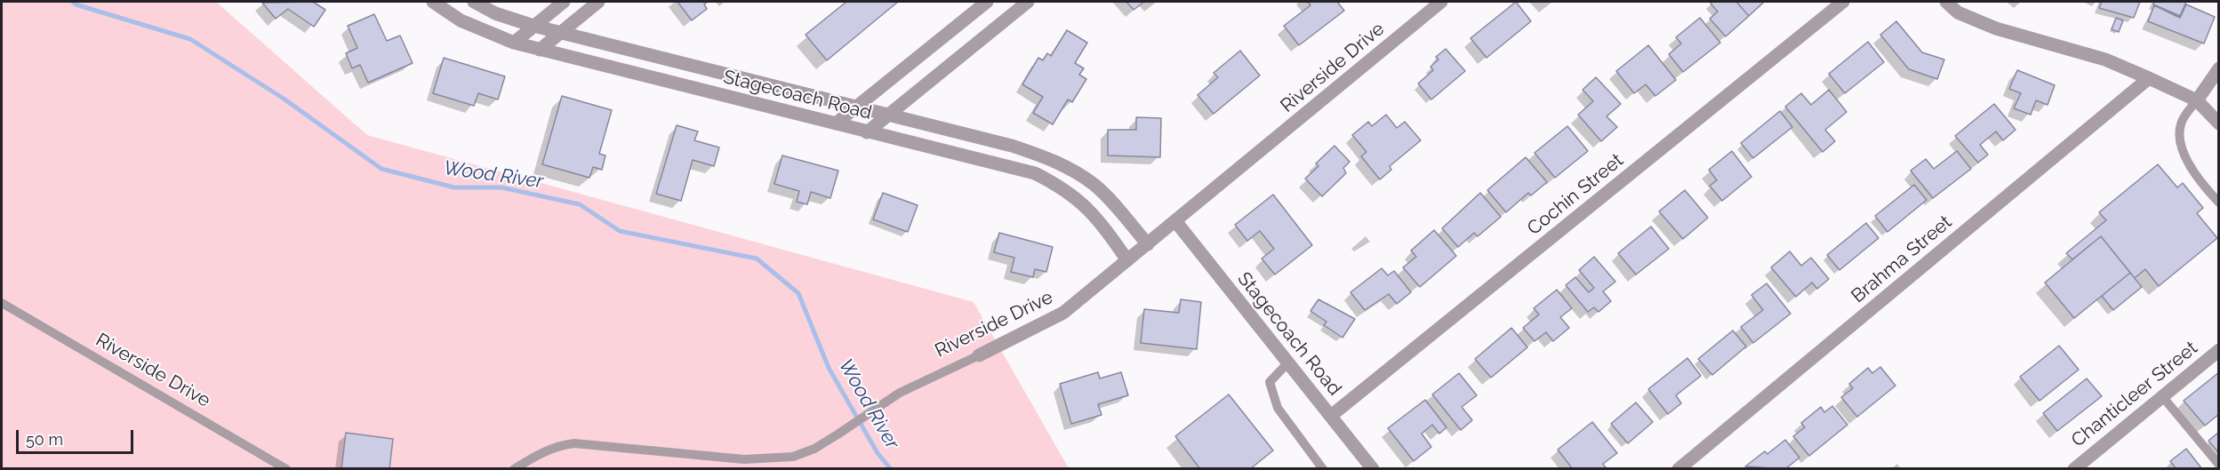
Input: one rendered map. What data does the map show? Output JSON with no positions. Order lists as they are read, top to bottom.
{
  "streets": {
    "street": [
      "Riverside Drive",
      "Stagecoach Road",
      "Cochin Street",
      "Brahma Street",
      "Chanticleer Street"
    ]
  },
  "crossings": [
    ["Riverside Drive", "Stagecoach Road"],
    ["Stagecoach Road", "Cochin Street"]
  ],
  "water": ["Wood River"],
  "scale_bar": "50 m"
}
